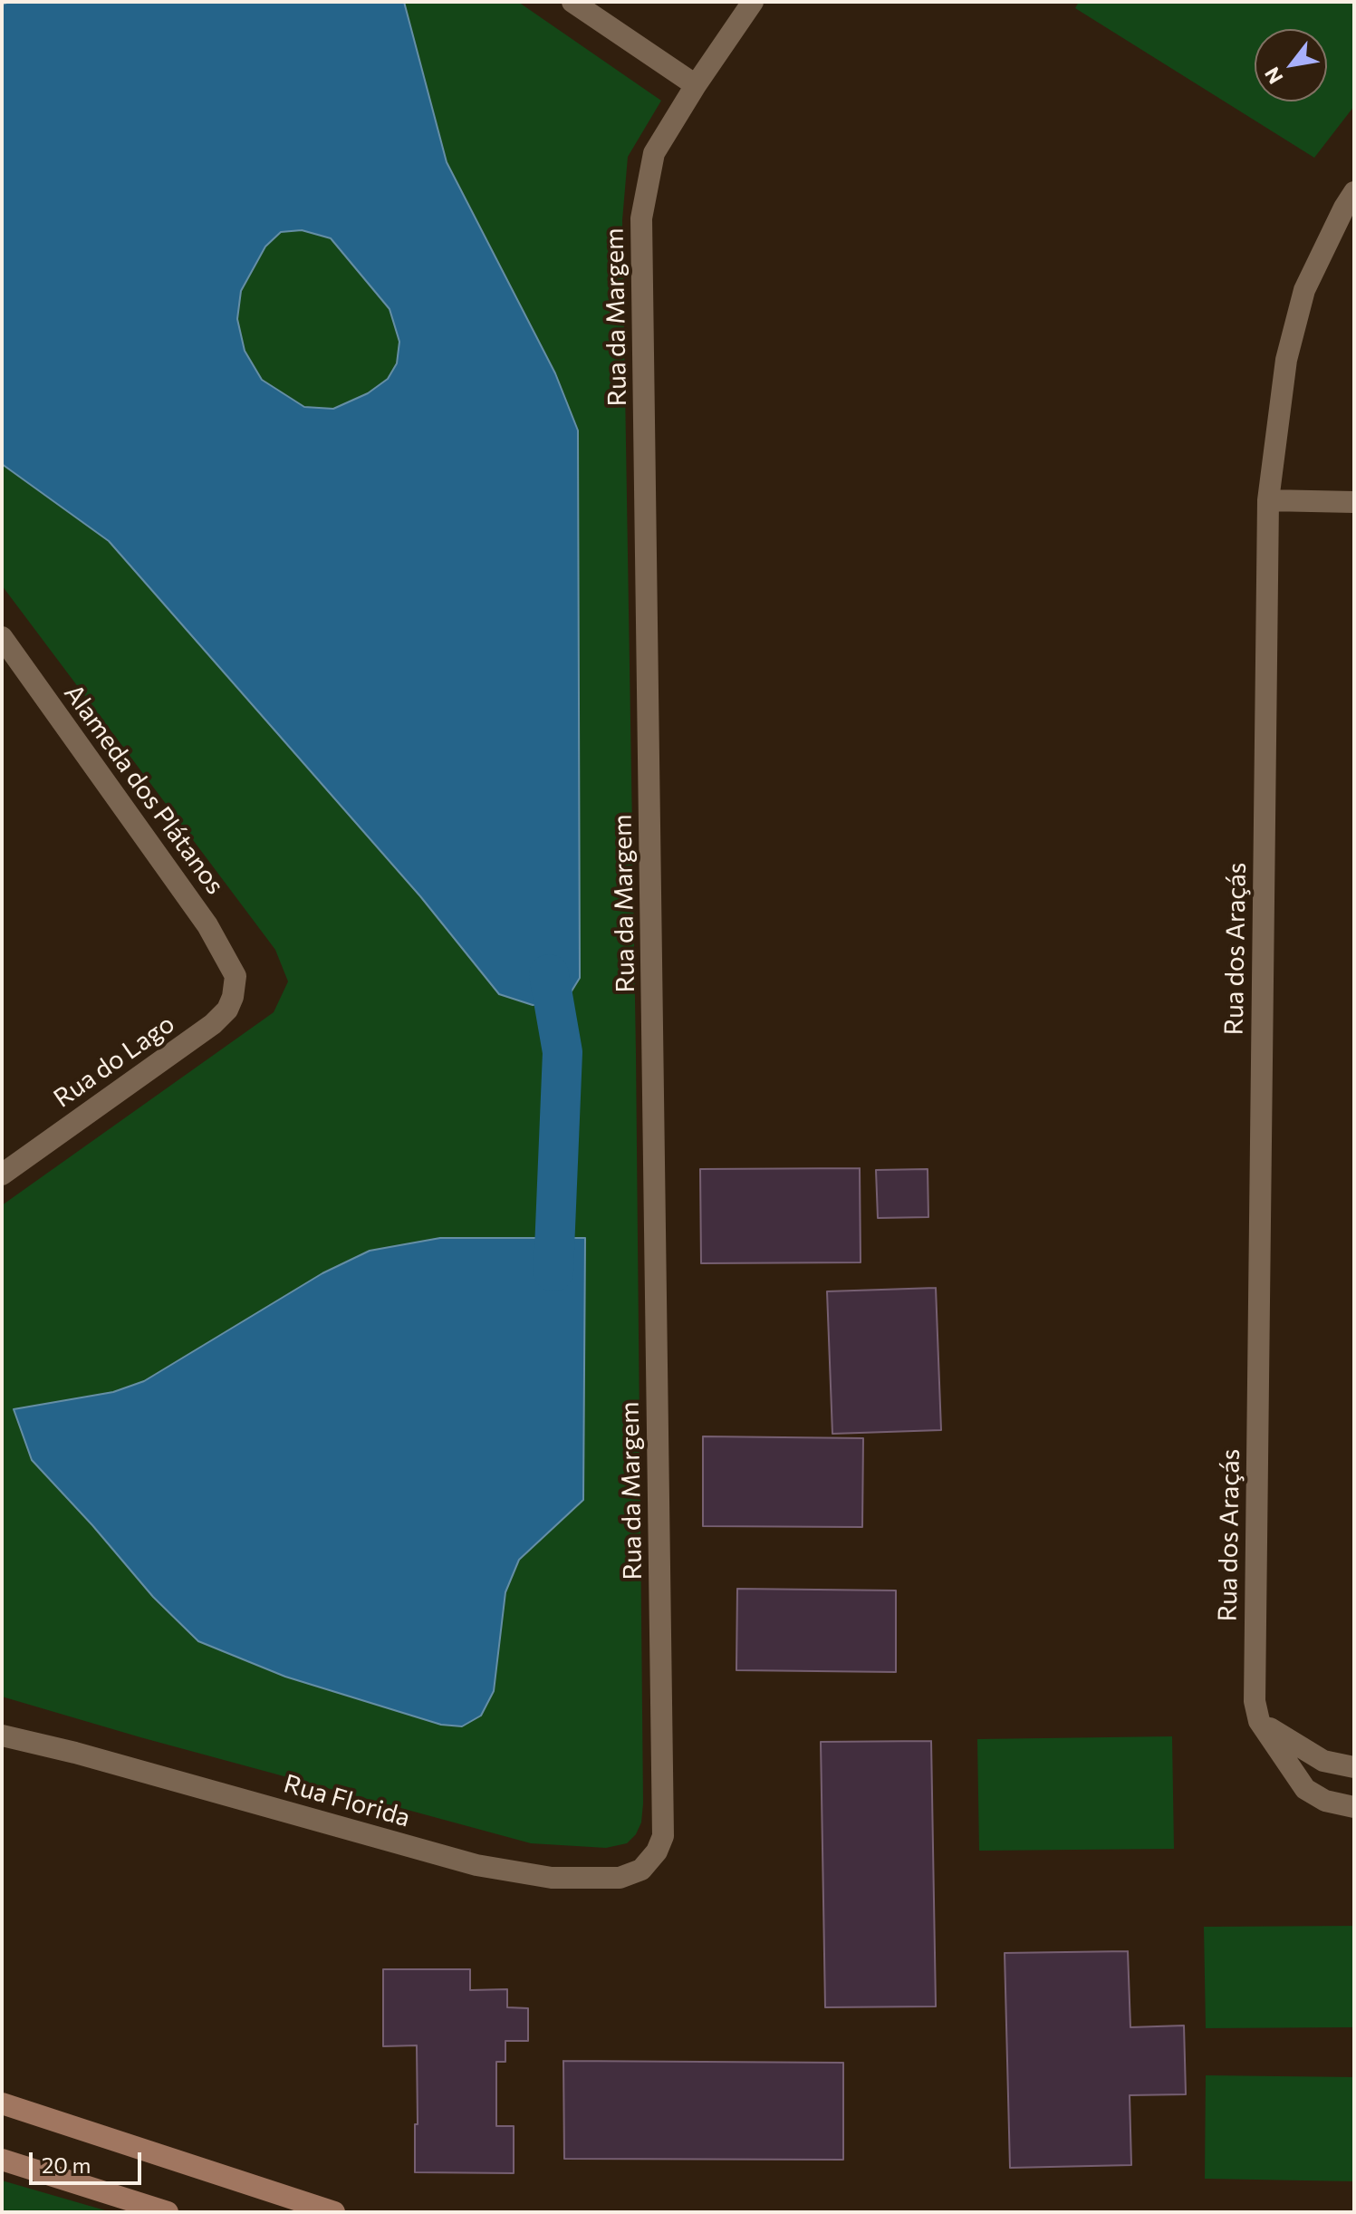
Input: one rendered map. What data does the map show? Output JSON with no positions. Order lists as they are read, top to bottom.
{
  "streets": {
    "street": [
      "Rua da Margem",
      "Alameda dos Plátanos",
      "Rua dos Araçás",
      "Rua do Lago",
      "Rua Florida"
    ]
  },
  "crossings": [
    ["Rua da Margem", "Rua Florida"],
    ["Alameda dos Plátanos", "Rua do Lago"]
  ],
  "scale_bar": "20 m",
  "north": "bottom left"
}
